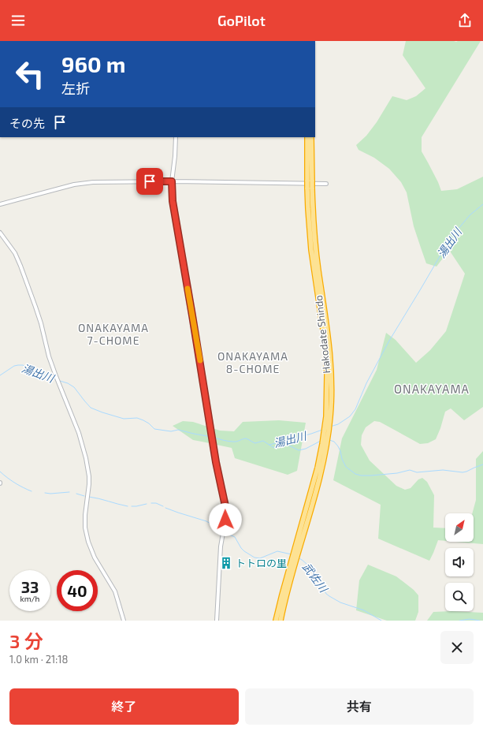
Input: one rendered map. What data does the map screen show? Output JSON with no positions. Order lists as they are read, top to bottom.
{
  "streets": {
    "highway": ["Hakodate Shindo"]
  },
  "districts": ["ONAKAYAMA 7-CHOME", "ONAKAYAMA 8-CHOME", "ONAKAYAMA"],
  "water": ["湯出川", "武佐川"],
  "places": {
    "building": ["トトロの里"]
  },
  "north": "top right",
  "page": {
    "header": "GoPilot",
    "turn": ["960 m", "左折"],
    "then": "その先",
    "speed": "33 km/h",
    "limit": "40",
    "heading": ["3 分", "1.0 km · 21:18"],
    "buttons": ["終了", "共有"]
  }
}
